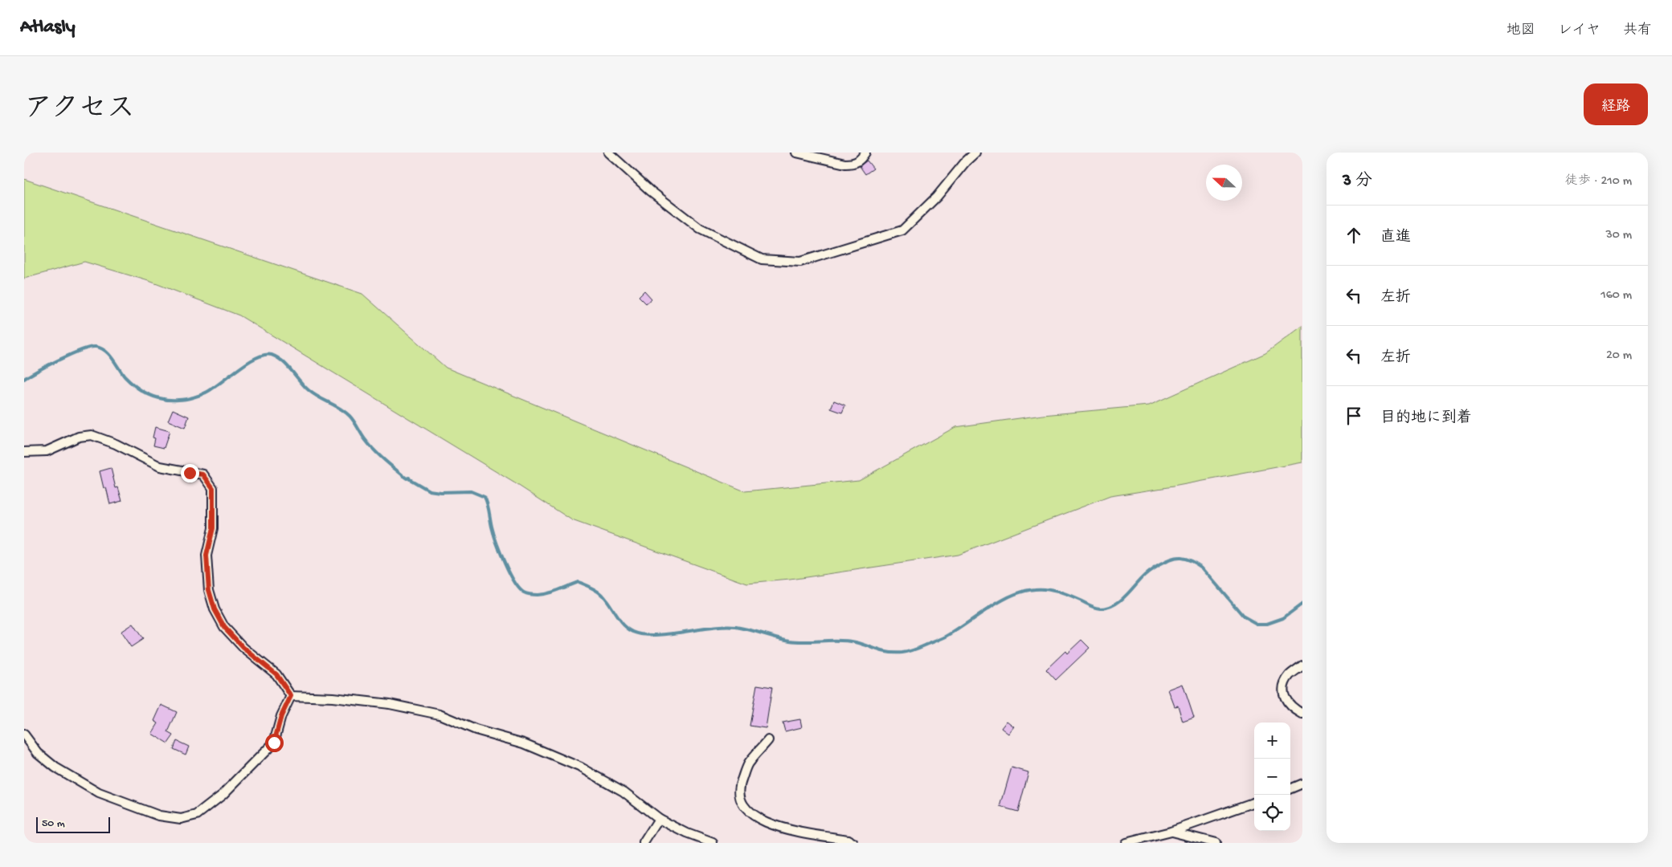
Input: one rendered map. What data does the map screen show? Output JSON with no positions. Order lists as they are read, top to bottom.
{
  "scale_bar": "50 m",
  "north": "left",
  "page": {
    "header": "Atlasly",
    "nav": ["地図", "レイヤ", "共有"],
    "title": "アクセス",
    "buttons": "経路",
    "heading": ["3 分", "徒歩 · 210 m"],
    "list": [
      ["直進", "30 m"],
      ["左折", "160 m"],
      ["左折", "20 m"],
      "目的地に到着"
    ],
    "map_buttons": ["+", "−"],
    "scale": "50 m"
  }
}
